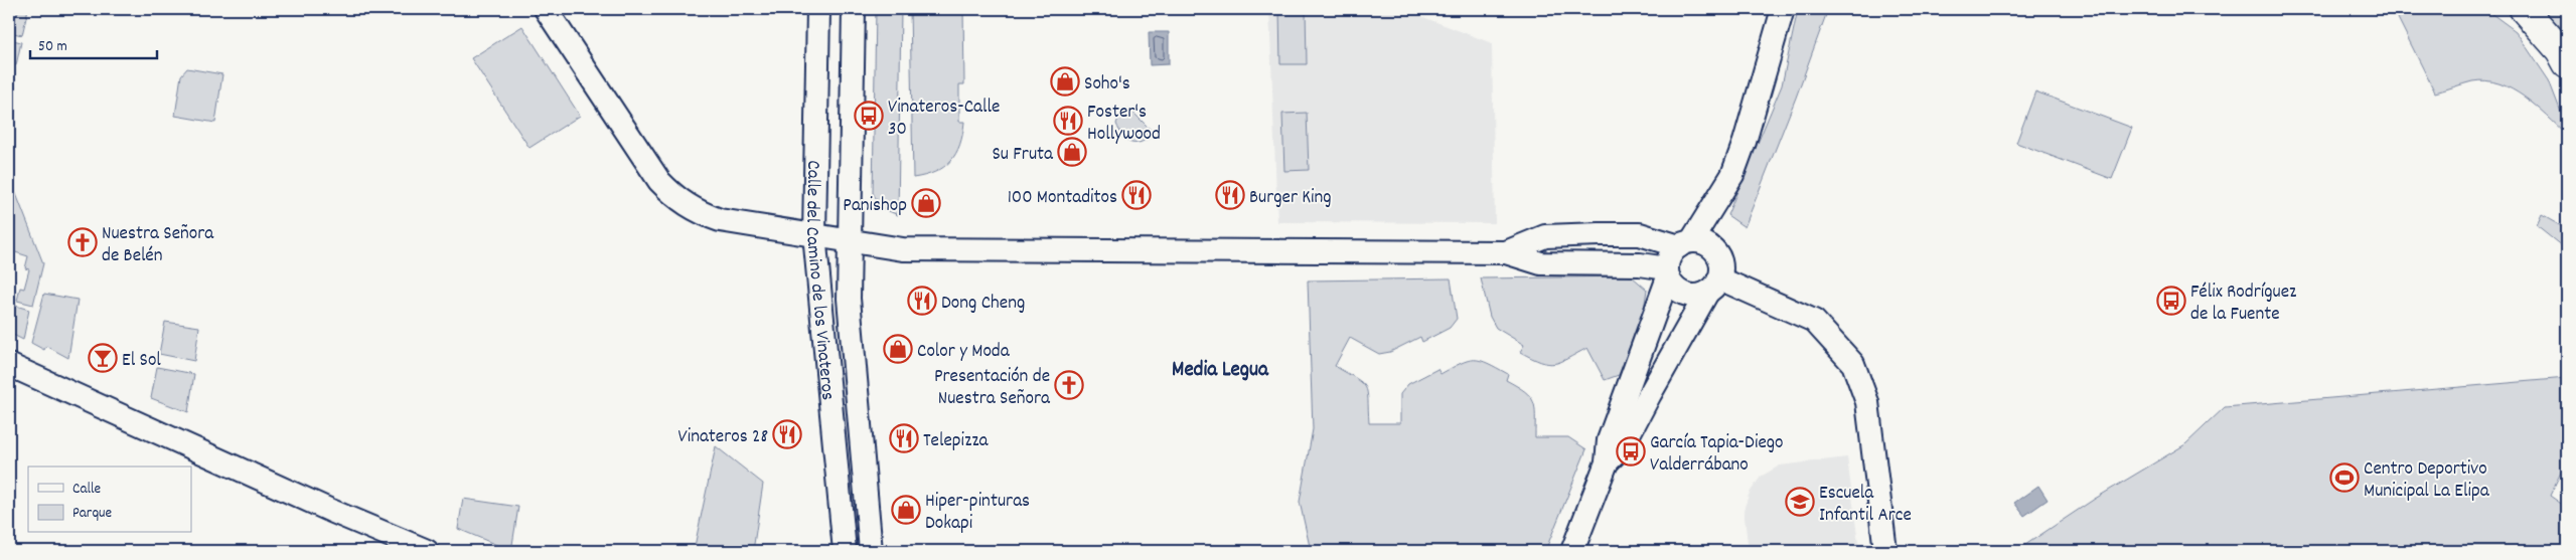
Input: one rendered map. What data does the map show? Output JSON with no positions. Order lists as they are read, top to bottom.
{
  "streets": {
    "street": ["Calle del Camino de los Vinateros"]
  },
  "districts": ["Media Legua"],
  "places": {
    "shop": [
      "Soho's",
      "Su Fruta",
      "Panishop",
      "Color y Moda",
      "Hiper-pinturas Dokapi"
    ],
    "bus stop": ["Vinateros-Calle 30", "Félix Rodríguez de la Fuente", "García Tapia-Diego Valderrábano"],
    "restaurant": [
      "Foster's Hollywood",
      "100 Montaditos",
      "Burger King",
      "Dong Cheng",
      "Vinateros 28",
      "Telepizza"
    ],
    "church": ["Nuestra Señora de Belén", "Presentación de Nuestra Señora"],
    "bar": ["El Sol"],
    "sports": ["Centro Deportivo Municipal La Elipa"],
    "school or university": ["Escuela Infantil Arce"]
  },
  "legend": ["Calle", "Parque"],
  "scale_bar": "50 m"
}
